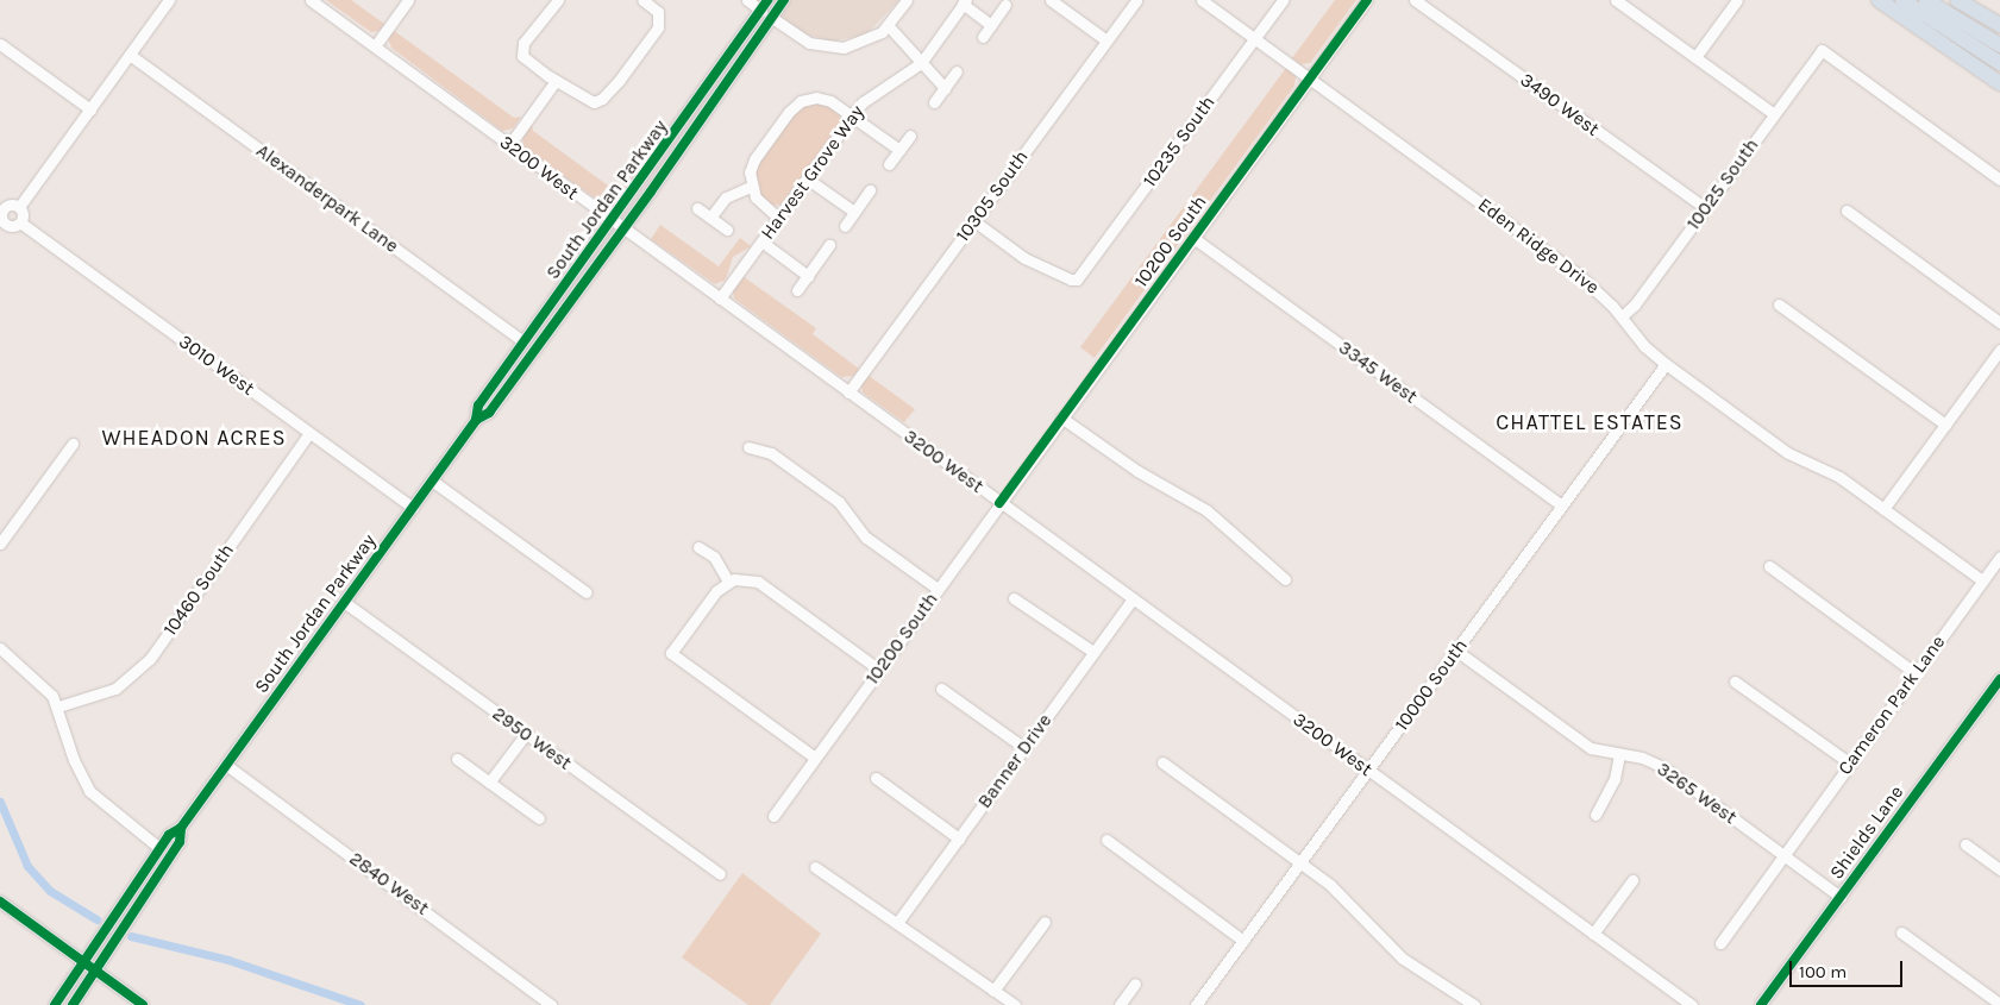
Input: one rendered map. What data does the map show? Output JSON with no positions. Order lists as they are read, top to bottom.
{
  "streets": {
    "main road": ["South Jordan Parkway", "Shields Lane"],
    "street": [
      "3490 West",
      "10235 South",
      "3200 West",
      "Harvest Grove Way",
      "10025 South",
      "10305 South",
      "Alexanderpark Lane",
      "10200 South",
      "Eden Ridge Drive",
      "3010 West",
      "3345 West",
      "10460 South",
      "10000 South",
      "Cameron Park Lane",
      "2950 West",
      "Banner Drive",
      "3265 West",
      "2840 West"
    ]
  },
  "crossings": [
    ["3490 West", "10025 South"],
    ["10235 South", "10305 South"],
    ["10235 South", "Eden Ridge Drive"],
    ["3200 West", "Harvest Grove Way"],
    ["3200 West", "10305 South"],
    ["3200 West", "South Jordan Parkway"],
    ["3200 West", "10200 South"],
    ["3200 West", "10000 South"],
    ["3200 West", "Banner Drive"],
    ["10025 South", "Eden Ridge Drive"],
    ["Alexanderpark Lane", "South Jordan Parkway"],
    ["South Jordan Parkway", "3010 West"],
    ["South Jordan Parkway", "2950 West"],
    ["South Jordan Parkway", "2840 West"],
    ["10200 South", "Eden Ridge Drive"],
    ["10200 South", "3345 West"],
    ["Eden Ridge Drive", "10000 South"],
    ["Eden Ridge Drive", "Cameron Park Lane"],
    ["3010 West", "10460 South"],
    ["3345 West", "10000 South"],
    ["10000 South", "3265 West"],
    ["Cameron Park Lane", "3265 West"],
    ["3265 West", "Shields Lane"]
  ],
  "districts": ["CHATTEL ESTATES", "WHEADON ACRES"],
  "scale_bar": "100 m"
}
